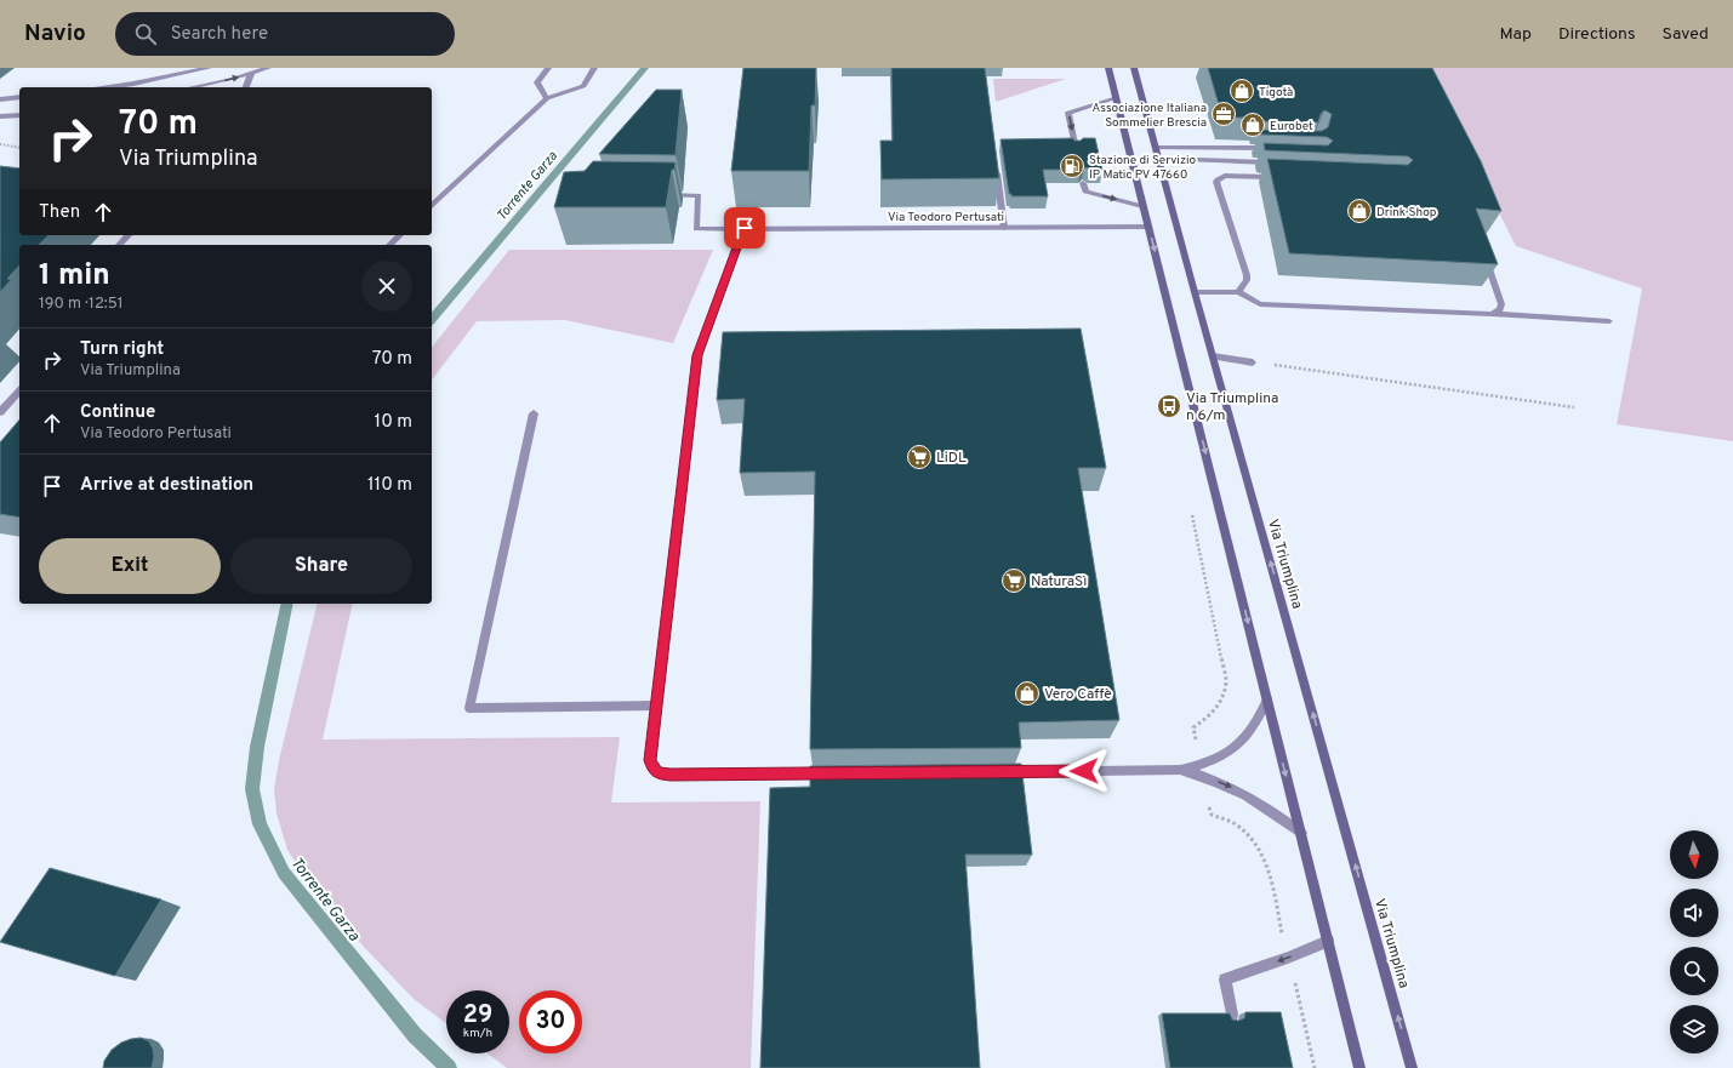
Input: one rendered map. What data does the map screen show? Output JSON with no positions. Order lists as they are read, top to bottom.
{
  "streets": {
    "main road": ["Via Triumplina"],
    "street": ["Via Teodoro Pertusati"]
  },
  "water": ["Torrente Garza"],
  "places": {
    "shop": [
      "Tigotà",
      "Eurobet",
      "Drink Shop",
      "Vero Caffè"
    ],
    "office": ["Associazione Italiana Sommelier Brescia"],
    "fuel station": ["Stazione di Servizio IP Matic PV 47660"],
    "bus stop": ["Via Triumplina n 6/m"],
    "supermarket": ["LiDL", "NaturaSì"]
  },
  "north": "bottom",
  "page": {
    "header": "Navio",
    "search": "Search here",
    "nav": ["Map", "Directions", "Saved"],
    "turn": ["70 m", "Via Triumplina"],
    "then": "Then",
    "heading": ["1 min", "190 m · 12:51"],
    "list": [
      {
        "name": "Turn right",
        "note": "Via Triumplina",
        "value": "70 m"
      },
      {
        "name": "Continue",
        "note": "Via Teodoro Pertusati",
        "value": "10 m"
      },
      {
        "name": "Arrive at destination",
        "value": "110 m"
      }
    ],
    "buttons": ["Exit", "Share"],
    "speed": "29 km/h",
    "limit": "30"
  }
}
